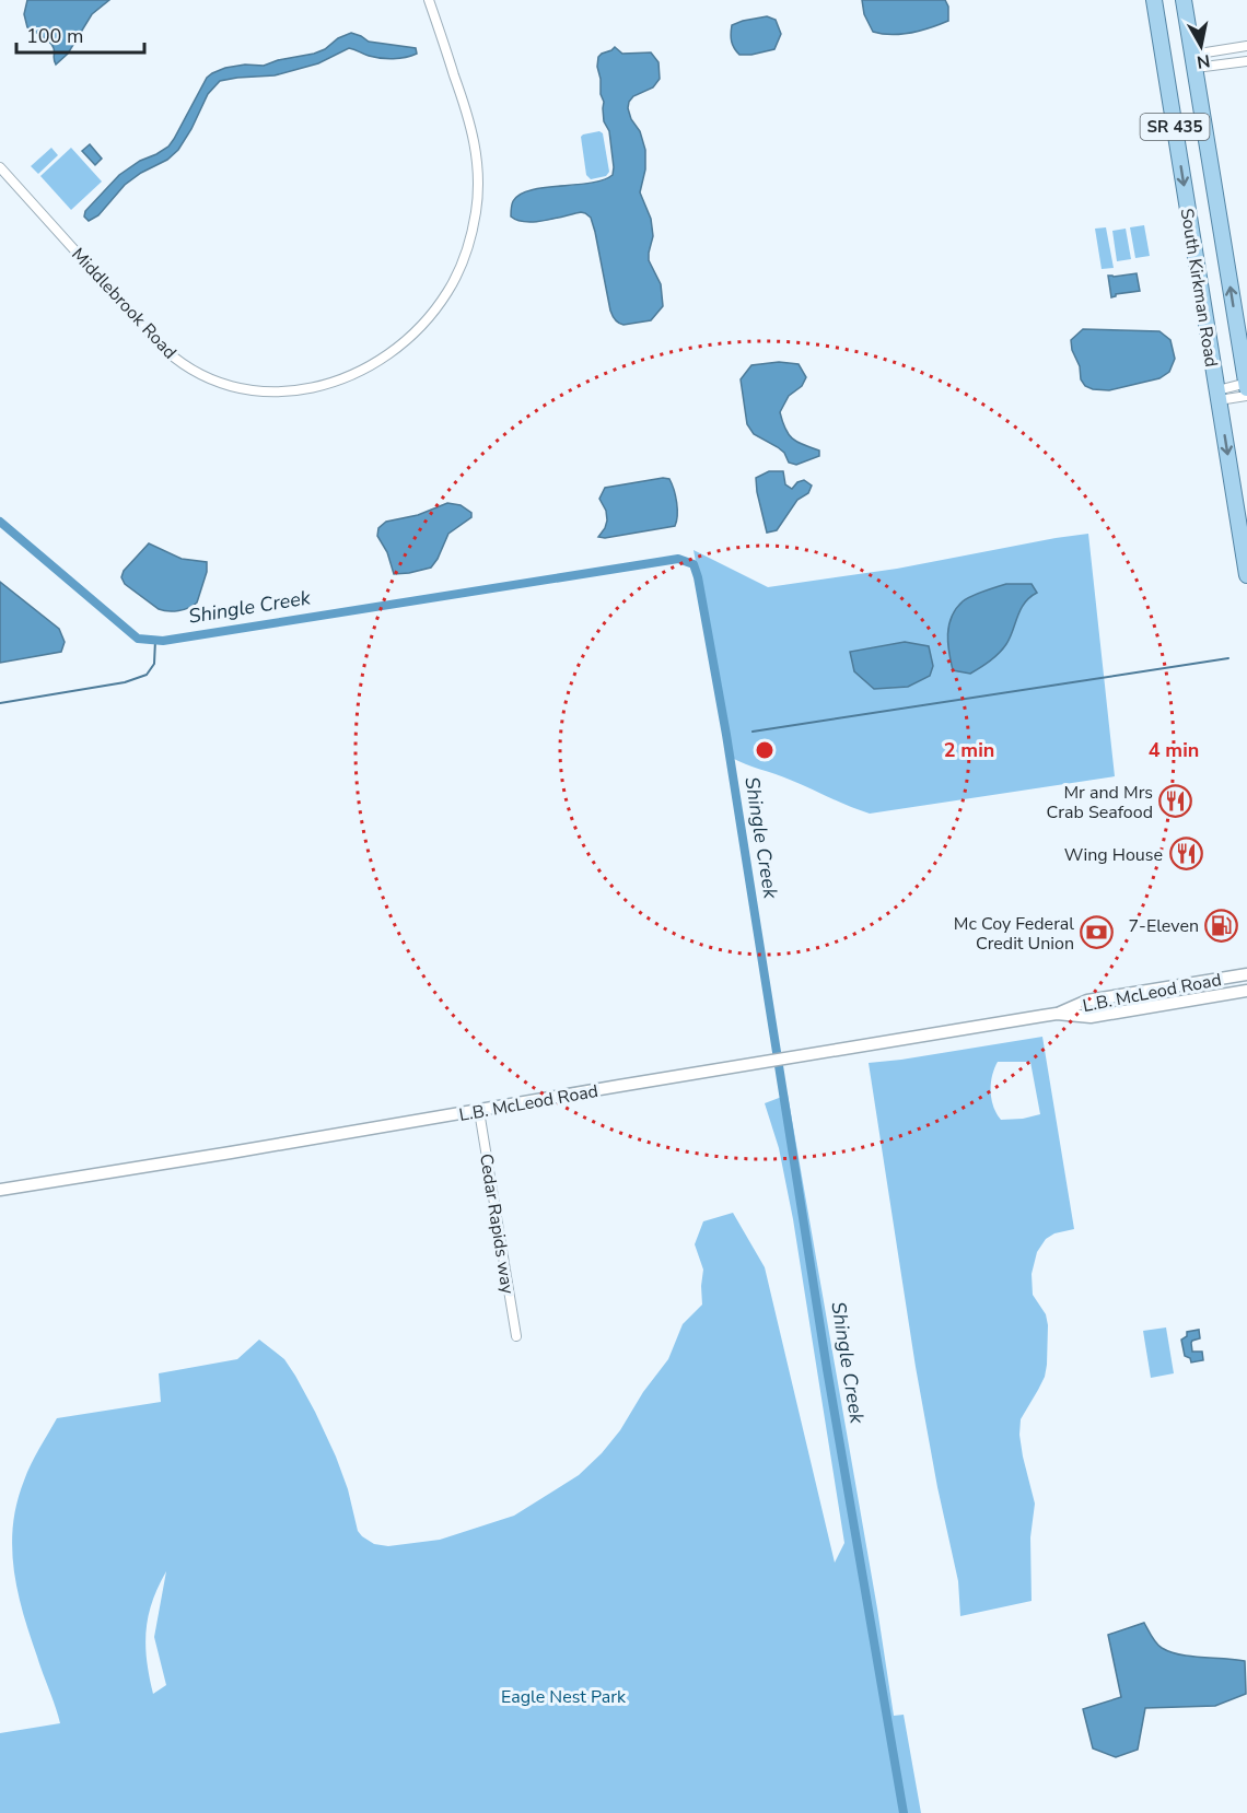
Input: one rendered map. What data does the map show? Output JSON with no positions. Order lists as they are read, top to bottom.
{
  "streets": {
    "main road": ["SR 435", "South Kirkman Road"],
    "street": ["Middlebrook Road", "L.B. McLeod Road", "Cedar Rapids way"]
  },
  "crossings": [
    ["L.B. McLeod Road", "Cedar Rapids way"]
  ],
  "water": ["Shingle Creek"],
  "parks": ["Eagle Nest Park"],
  "places": {
    "restaurant": ["Mr and Mrs Crab Seafood", "Wing House"],
    "fuel station": ["7-Eleven"],
    "bank": ["Mc Coy Federal Credit Union"]
  },
  "scale_bar": "100 m",
  "north": "bottom",
  "rings": ["2 min", "4 min"]
}
